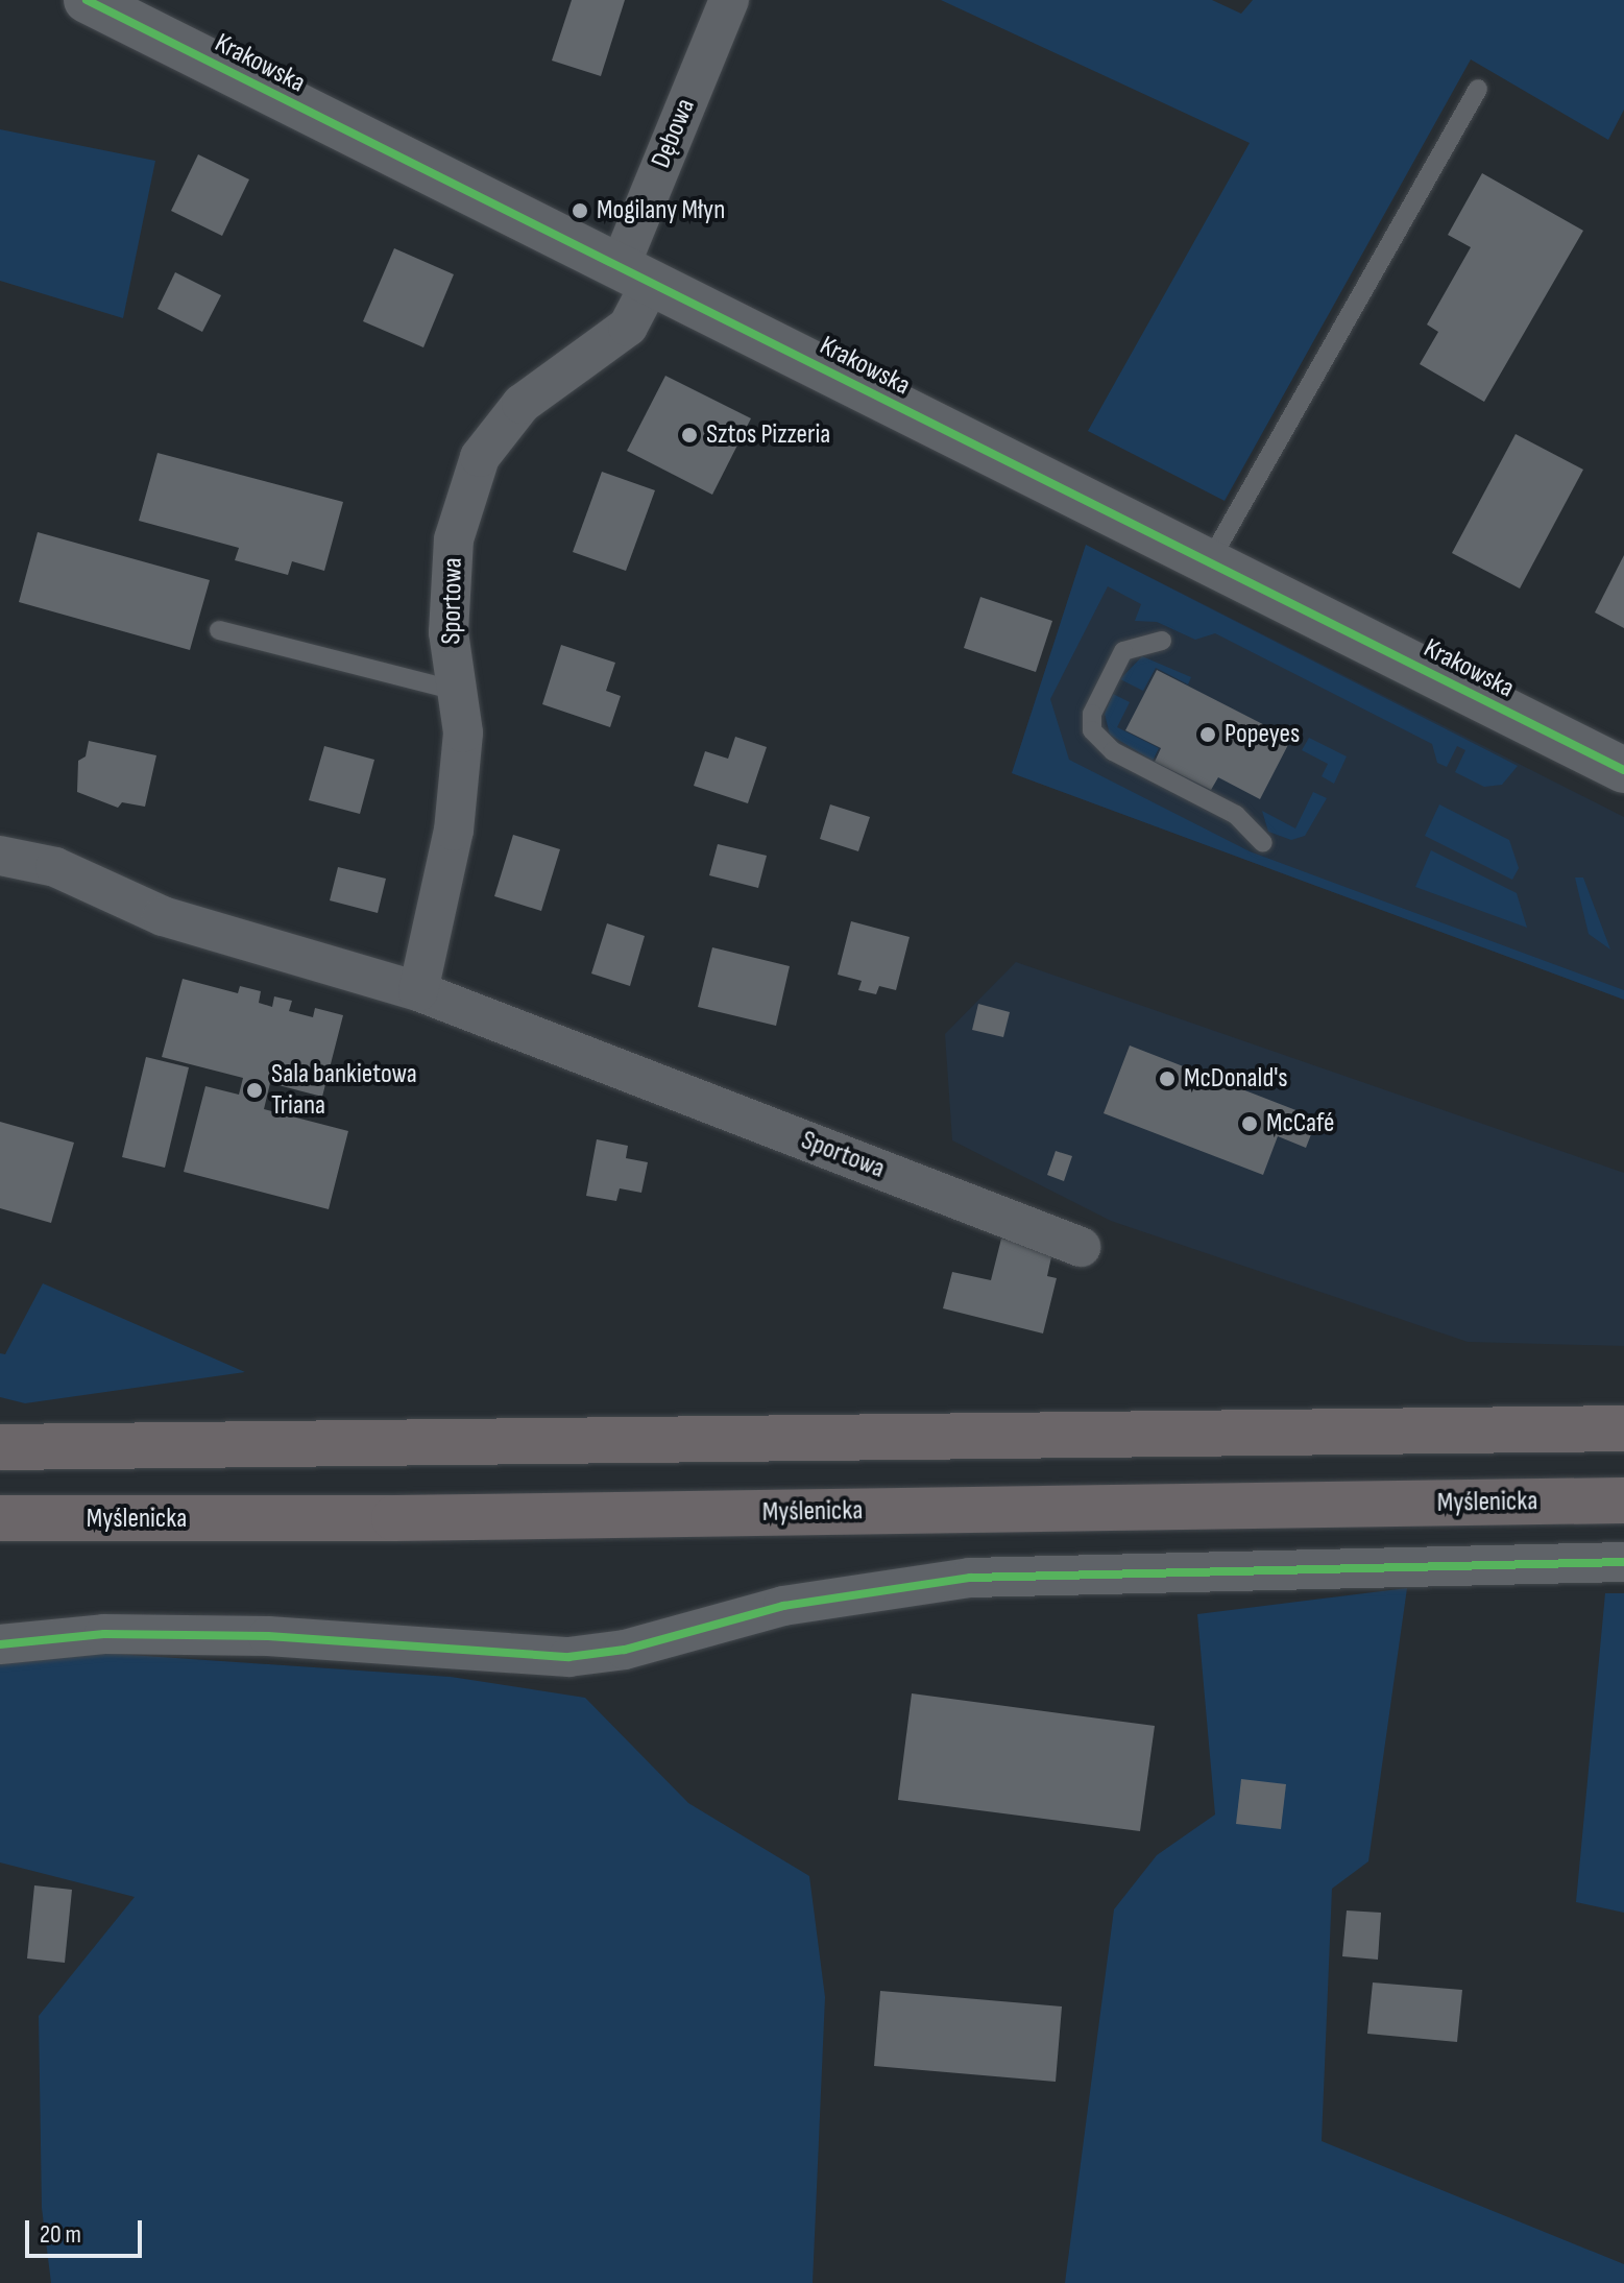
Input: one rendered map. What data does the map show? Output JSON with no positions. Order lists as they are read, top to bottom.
{
  "streets": {
    "highway": ["Myślenicka"],
    "street": ["Krakowska", "Dębowa", "Sportowa"]
  },
  "crossings": [
    ["Krakowska", "Dębowa"],
    ["Krakowska", "Sportowa"],
    ["Dębowa", "Sportowa"]
  ],
  "places": [
    "Mogilany Młyn",
    "Sztos Pizzeria",
    "Popeyes",
    "McDonald's",
    "Sala bankietowa Triana",
    "McCafé"
  ],
  "scale_bar": "20 m"
}
